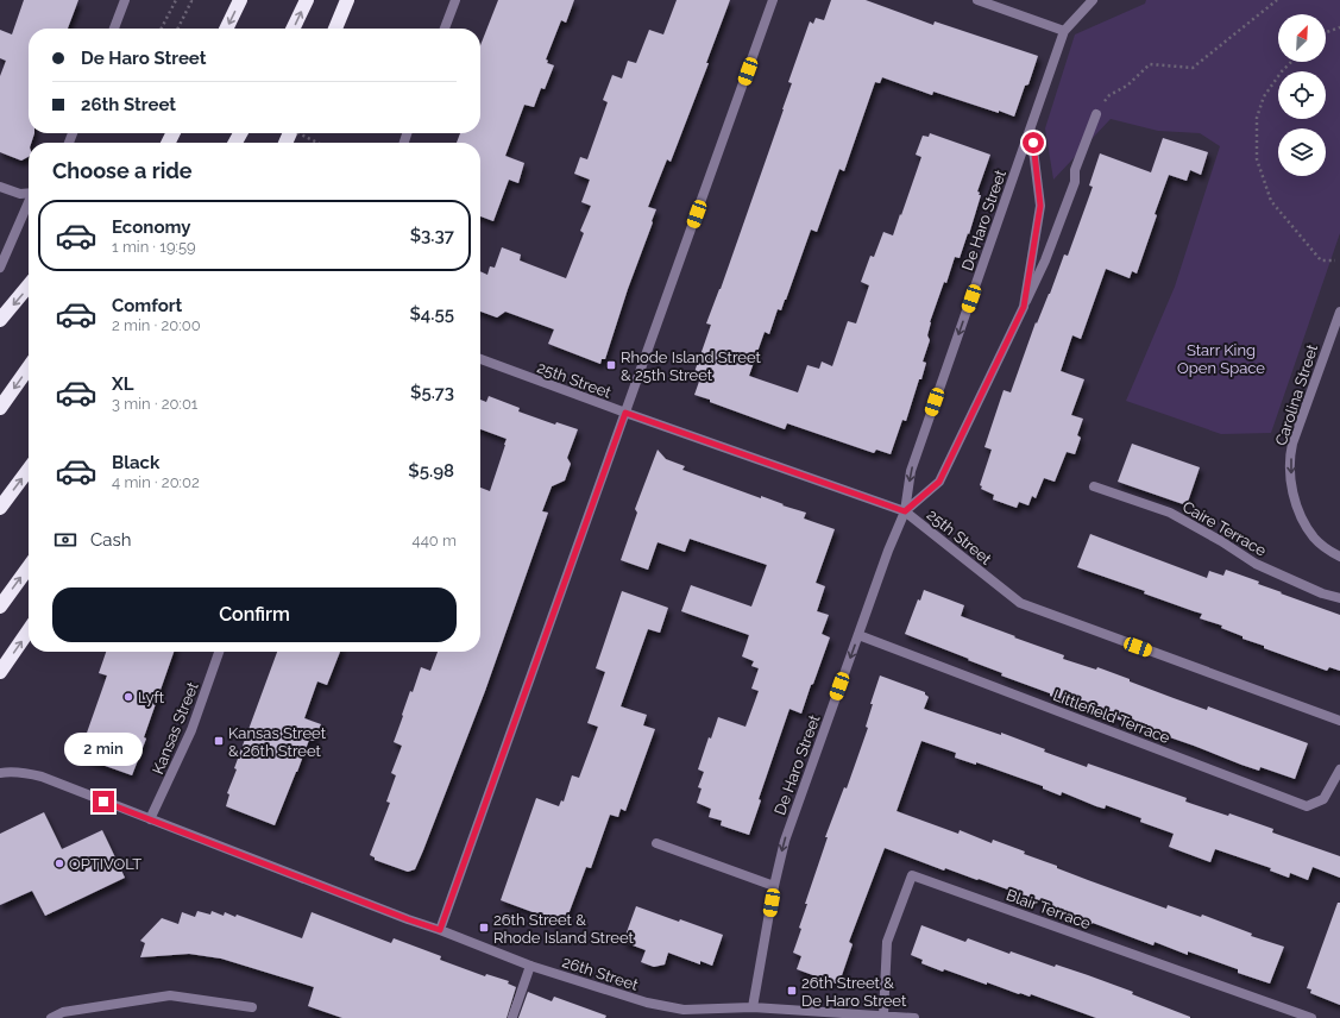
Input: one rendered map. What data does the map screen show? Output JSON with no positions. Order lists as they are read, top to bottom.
{
  "streets": {
    "street": [
      "De Haro Street",
      "25th Street",
      "Carolina Street",
      "Caire Terrace",
      "Littlefield Terrace",
      "Kansas Street",
      "Blair Terrace",
      "26th Street"
    ]
  },
  "crossings": [
    ["De Haro Street", "25th Street"],
    ["De Haro Street", "Littlefield Terrace"],
    ["De Haro Street", "26th Street"],
    ["Kansas Street", "26th Street"],
    ["Blair Terrace", "26th Street"]
  ],
  "one_way": ["Carolina Street"],
  "parks": ["Starr King Open Space"],
  "places": {
    "transit": [
      "Rhode Island Street & 25th Street",
      "Kansas Street & 26th Street",
      "26th Street & Rhode Island Street",
      "26th Street & De Haro Street"
    ],
    "other": ["Lyft", "OPTIVOLT"]
  },
  "north": "top right",
  "page": {
    "banner": ["De Haro Street", "26th Street"],
    "heading": "Choose a ride",
    "list": [
      {
        "name": "Economy",
        "note": "1 min · 19:59",
        "value": "$3.37"
      },
      {
        "name": "Comfort",
        "note": "2 min · 20:00",
        "value": "$4.55"
      },
      {
        "name": "XL",
        "note": "3 min · 20:01",
        "value": "$5.73"
      },
      {
        "name": "Black",
        "note": "4 min · 20:02",
        "value": "$5.98"
      }
    ],
    "pay": ["Cash", "440 m"],
    "buttons": "Confirm",
    "bubble": "2 min"
  }
}
